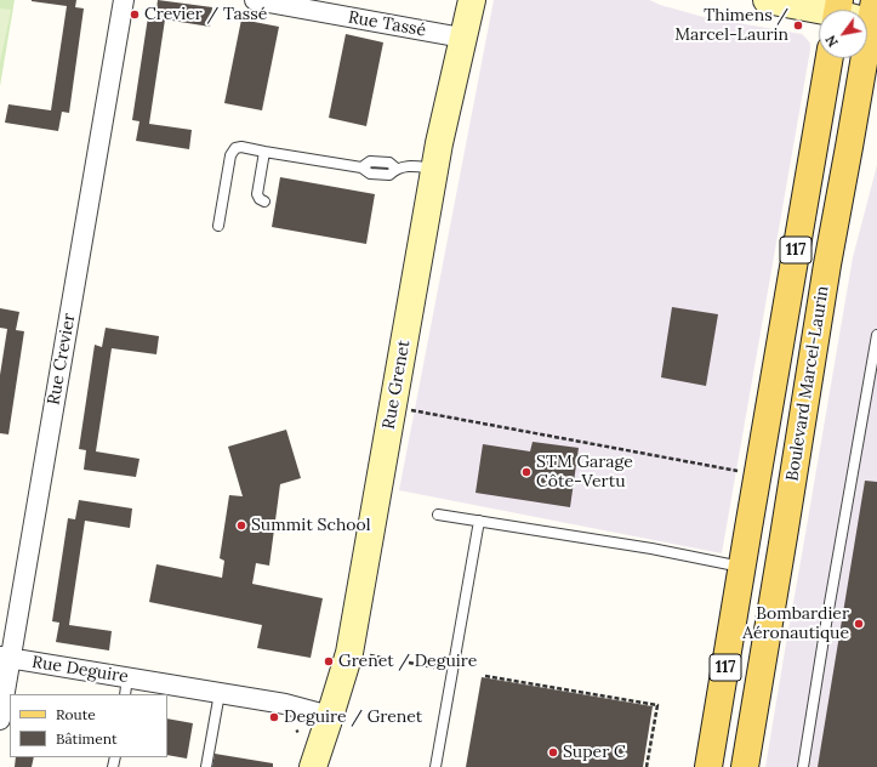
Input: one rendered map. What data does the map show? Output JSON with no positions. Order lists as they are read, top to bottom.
{
  "streets": {
    "main road": ["117", "Boulevard Marcel-Laurin"],
    "street": [
      "Rue Tassé",
      "Rue Crevier",
      "Rue Grenet",
      "Rue Deguire"
    ]
  },
  "crossings": [
    ["Rue Tassé", "Rue Grenet"],
    ["Rue Crevier", "Rue Deguire"],
    ["Rue Grenet", "Rue Deguire"]
  ],
  "places": [
    "Crevier / Tassé",
    "Thimens / Marcel-Laurin",
    "STM Garage Côte-Vertu",
    "Summit School",
    "Bombardier Aéronautique",
    "Grenet / Deguire",
    "Deguire / Grenet",
    "Super C"
  ],
  "legend": ["Route", "Bâtiment"],
  "north": "bottom left"
}
